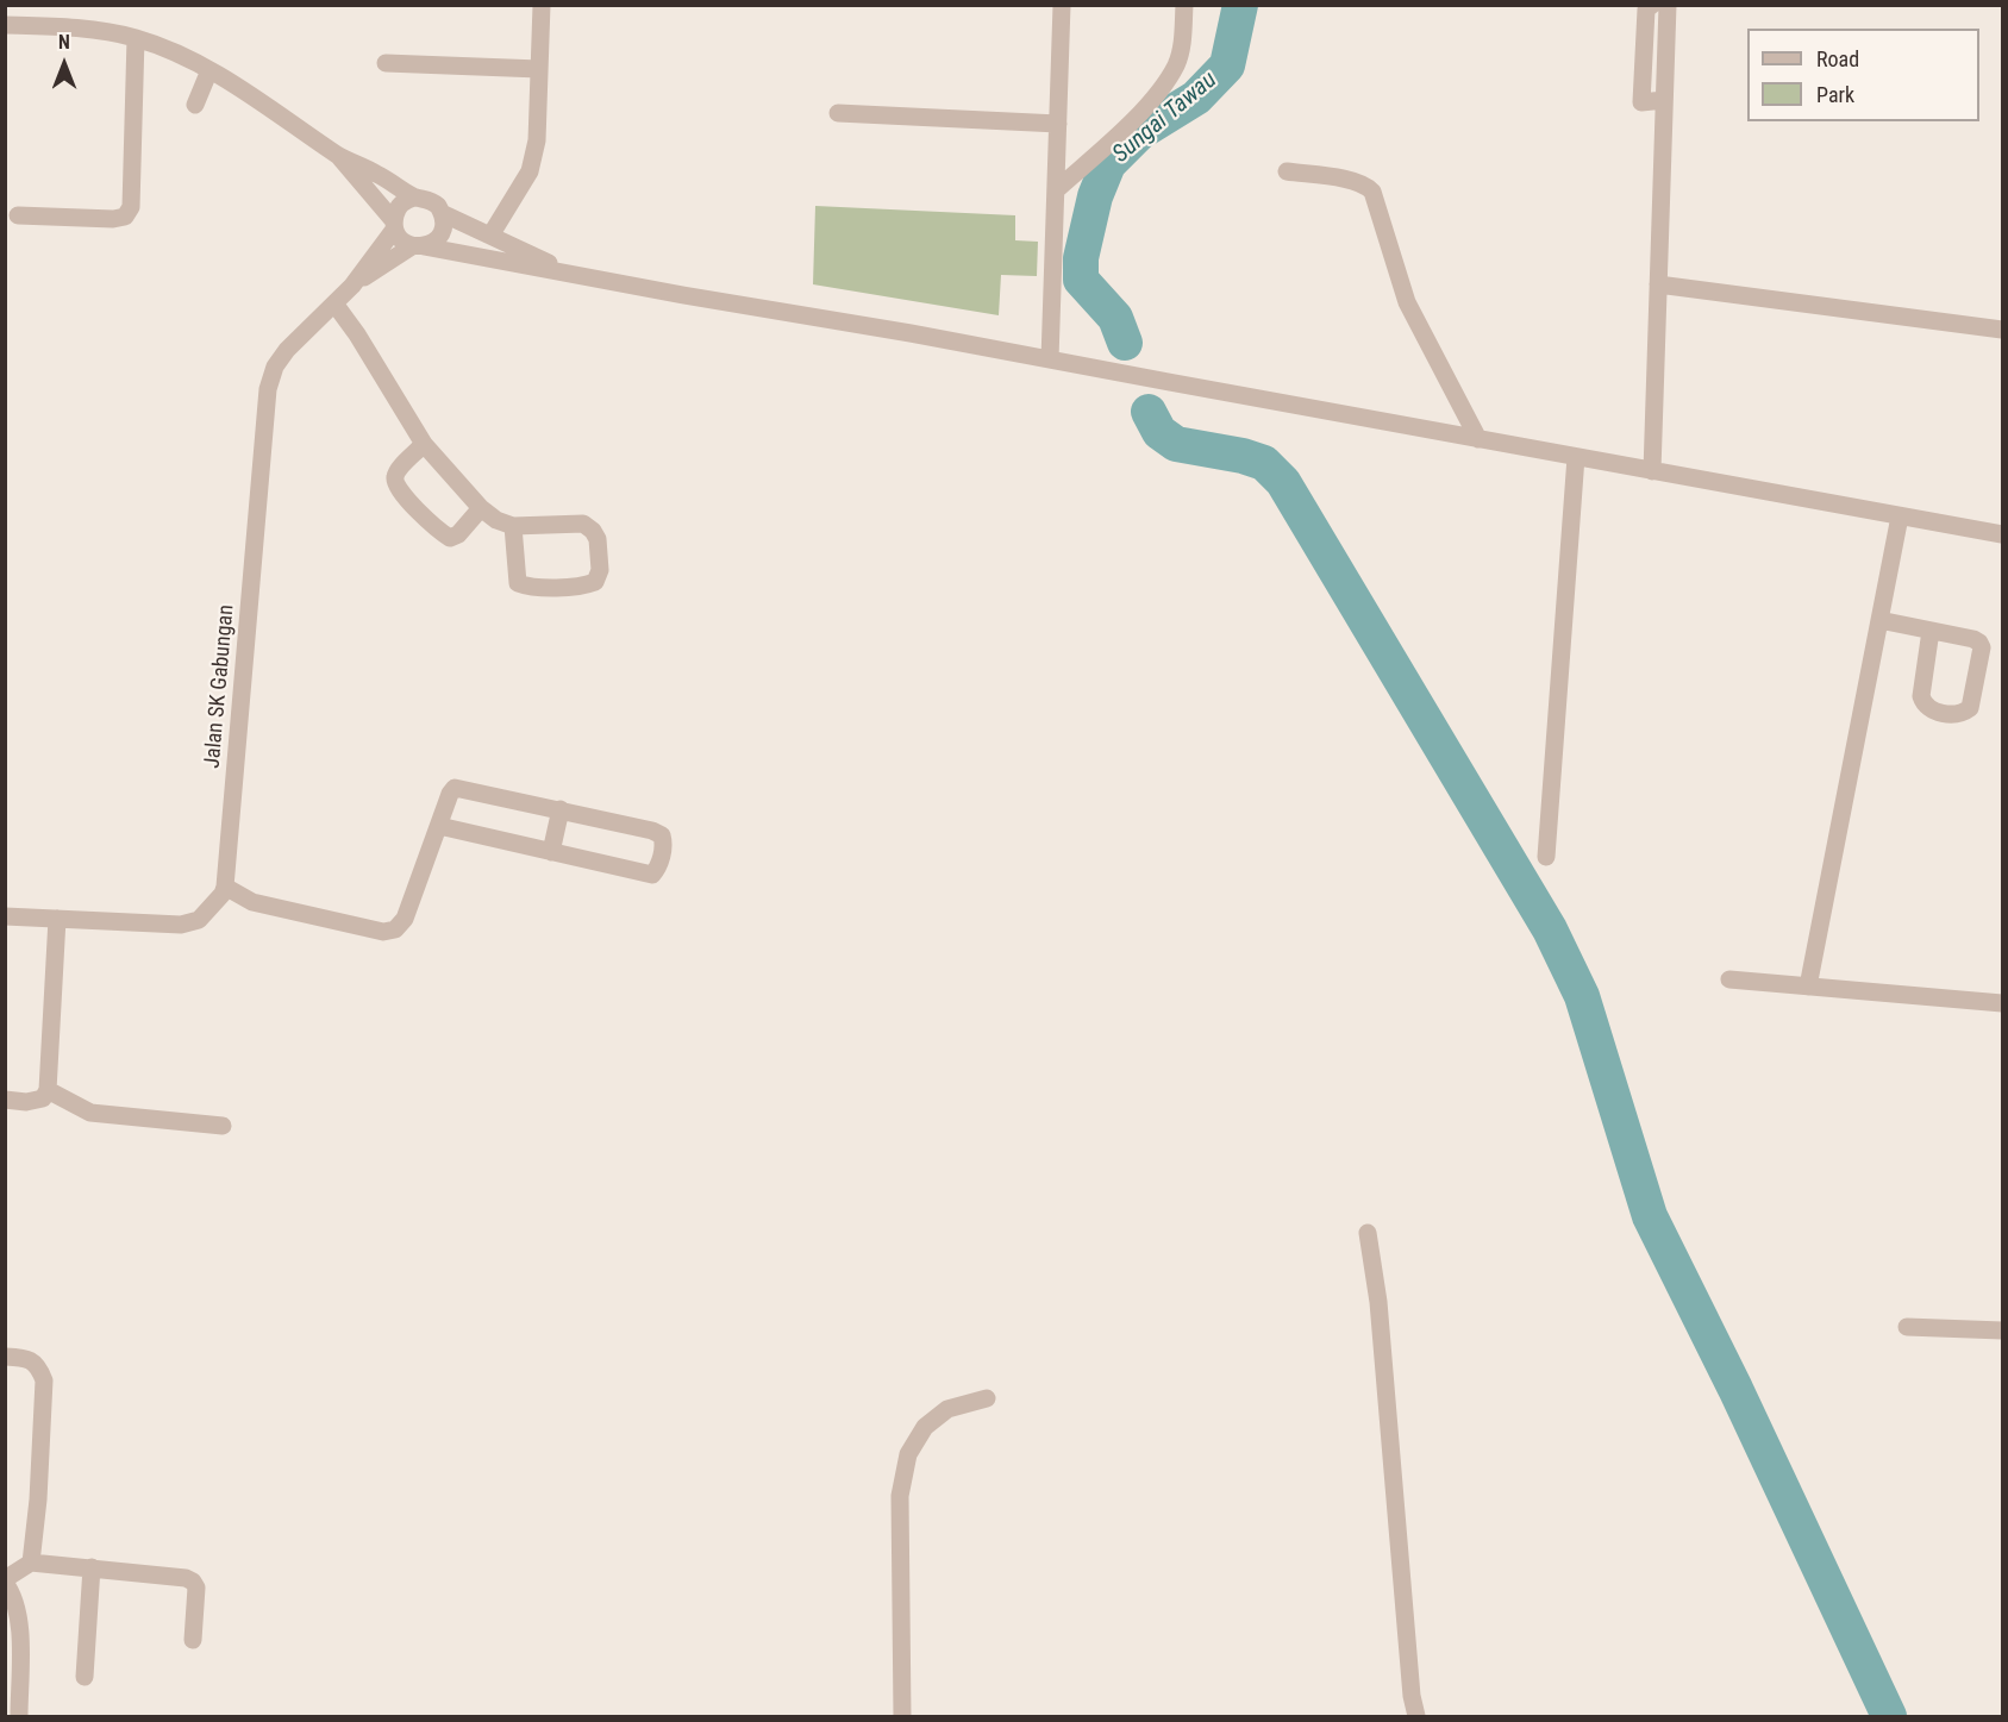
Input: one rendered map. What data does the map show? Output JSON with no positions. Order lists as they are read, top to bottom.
{
  "streets": {
    "street": ["Jalan SK Gabungan"]
  },
  "water": ["Sungai Tawau"],
  "legend": ["Road", "Park"],
  "north": "top"
}
